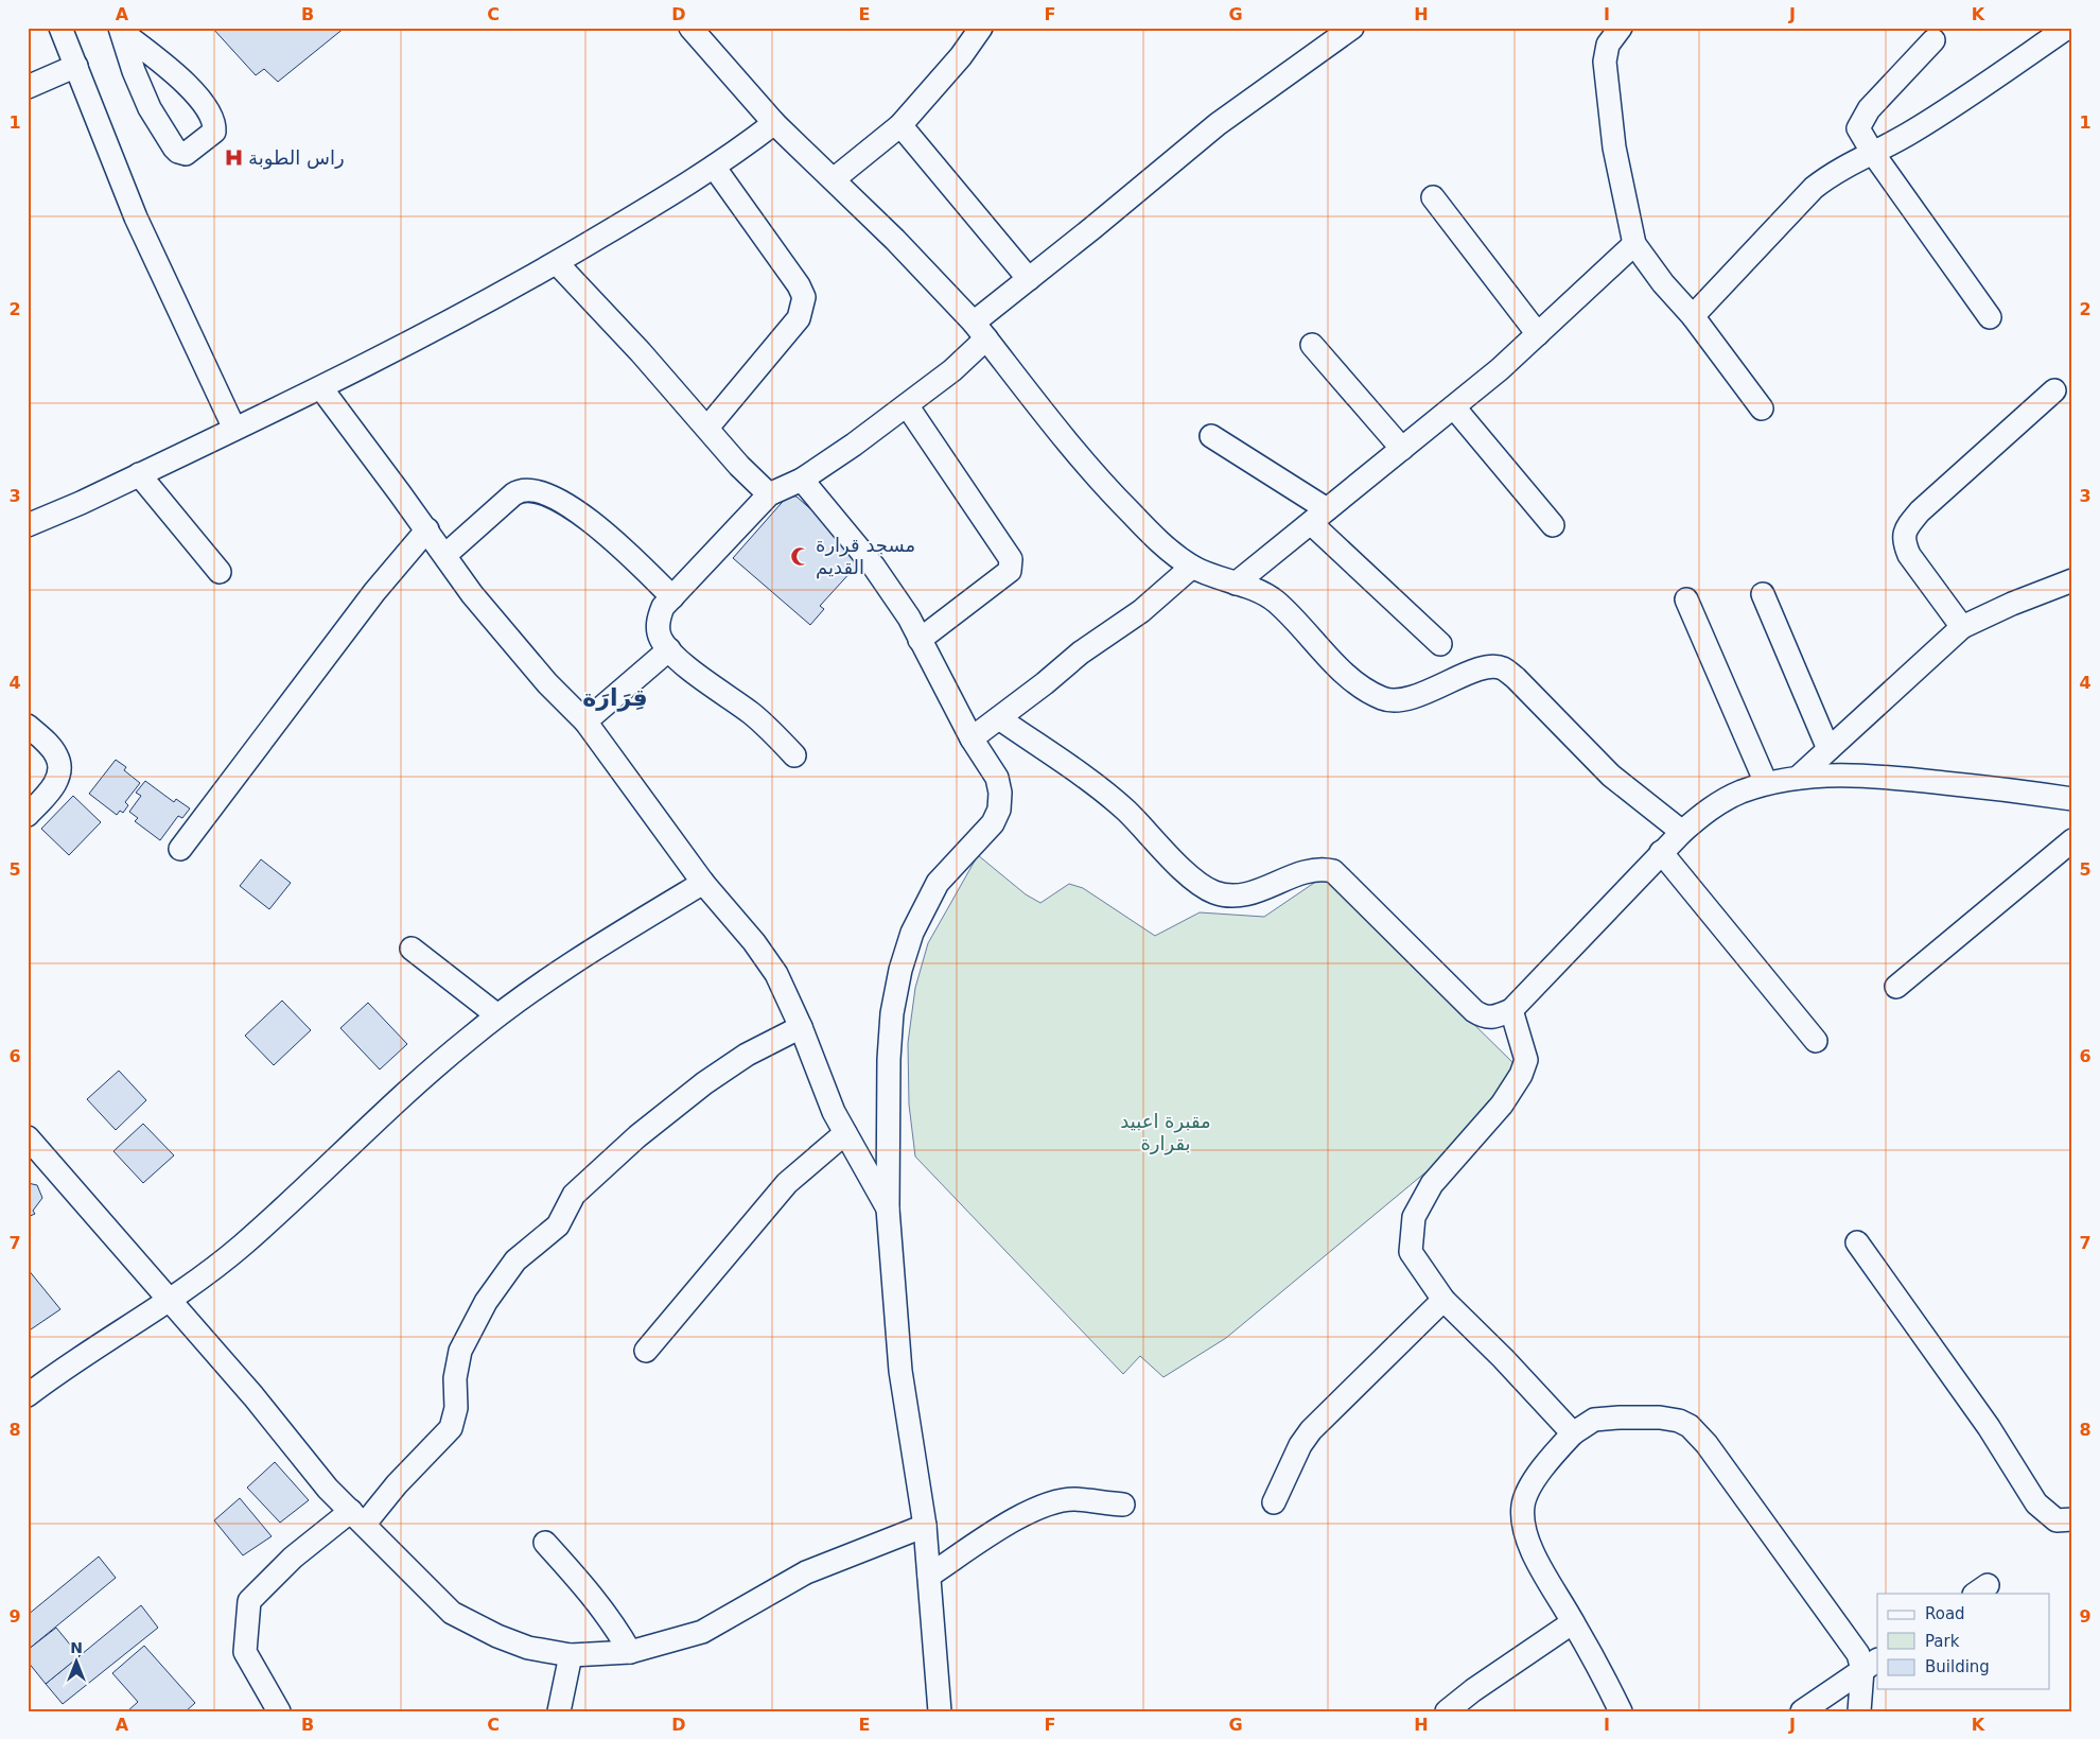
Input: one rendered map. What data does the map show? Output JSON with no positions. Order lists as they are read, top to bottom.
{
  "districts": ["قِرَارَة"],
  "parks": ["مقبرة اعبيد بقرارة"],
  "places": {
    "hospital": ["راس الطوبة"],
    "mosque": ["مسجد قرارة القديم"]
  },
  "legend": ["Road", "Park", "Building"],
  "north": "top",
  "grid": {
    "columns": [
      "A",
      "B",
      "C",
      "D",
      "E",
      "F",
      "G",
      "H",
      "I",
      "J",
      "K"
    ],
    "rows": [
      "1",
      "2",
      "3",
      "4",
      "5",
      "6",
      "7",
      "8",
      "9"
    ]
  }
}
